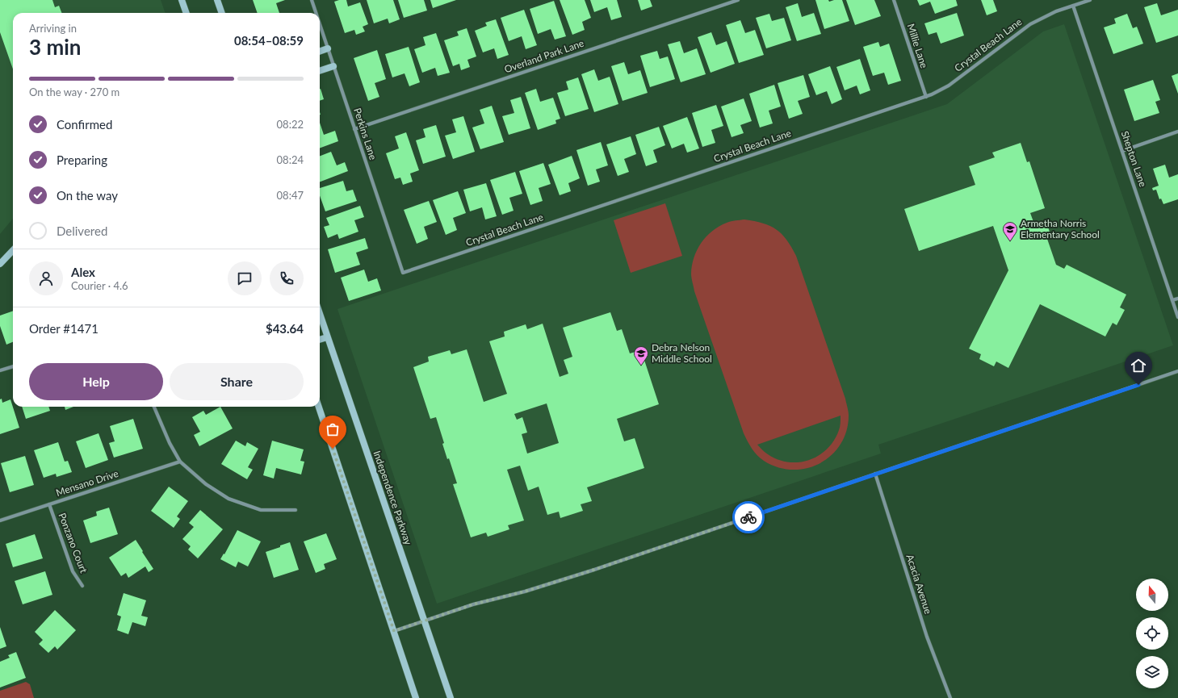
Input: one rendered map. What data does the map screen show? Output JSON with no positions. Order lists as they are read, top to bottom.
{
  "streets": {
    "main road": ["Independence Parkway"],
    "street": [
      "Crystal Beach Lane",
      "Millie Lane",
      "Overland Park Lane",
      "Perkins Lane",
      "Shepton Lane",
      "Mensano Drive",
      "Ponzano Court",
      "Acacia Avenue"
    ]
  },
  "crossings": [
    ["Crystal Beach Lane", "Millie Lane"],
    ["Crystal Beach Lane", "Perkins Lane"],
    ["Crystal Beach Lane", "Shepton Lane"],
    ["Overland Park Lane", "Perkins Lane"],
    ["Mensano Drive", "Ponzano Court"]
  ],
  "places": {
    "school or university": ["Armetha Norris Elementary School", "Debra Nelson Middle School"]
  },
  "north": "top",
  "page": {
    "heading": ["3 min", "Arriving in", "08:54–08:59"],
    "panel": [
      "Alex",
      "Courier · 4.6",
      "Order #1471",
      "$43.64"
    ],
    "bar": "On the way · 270 m",
    "list": [
      ["Confirmed", "08:22"],
      ["Preparing", "08:24"],
      ["On the way", "08:47"],
      "Delivered"
    ],
    "buttons": ["Help", "Share"]
  }
}
